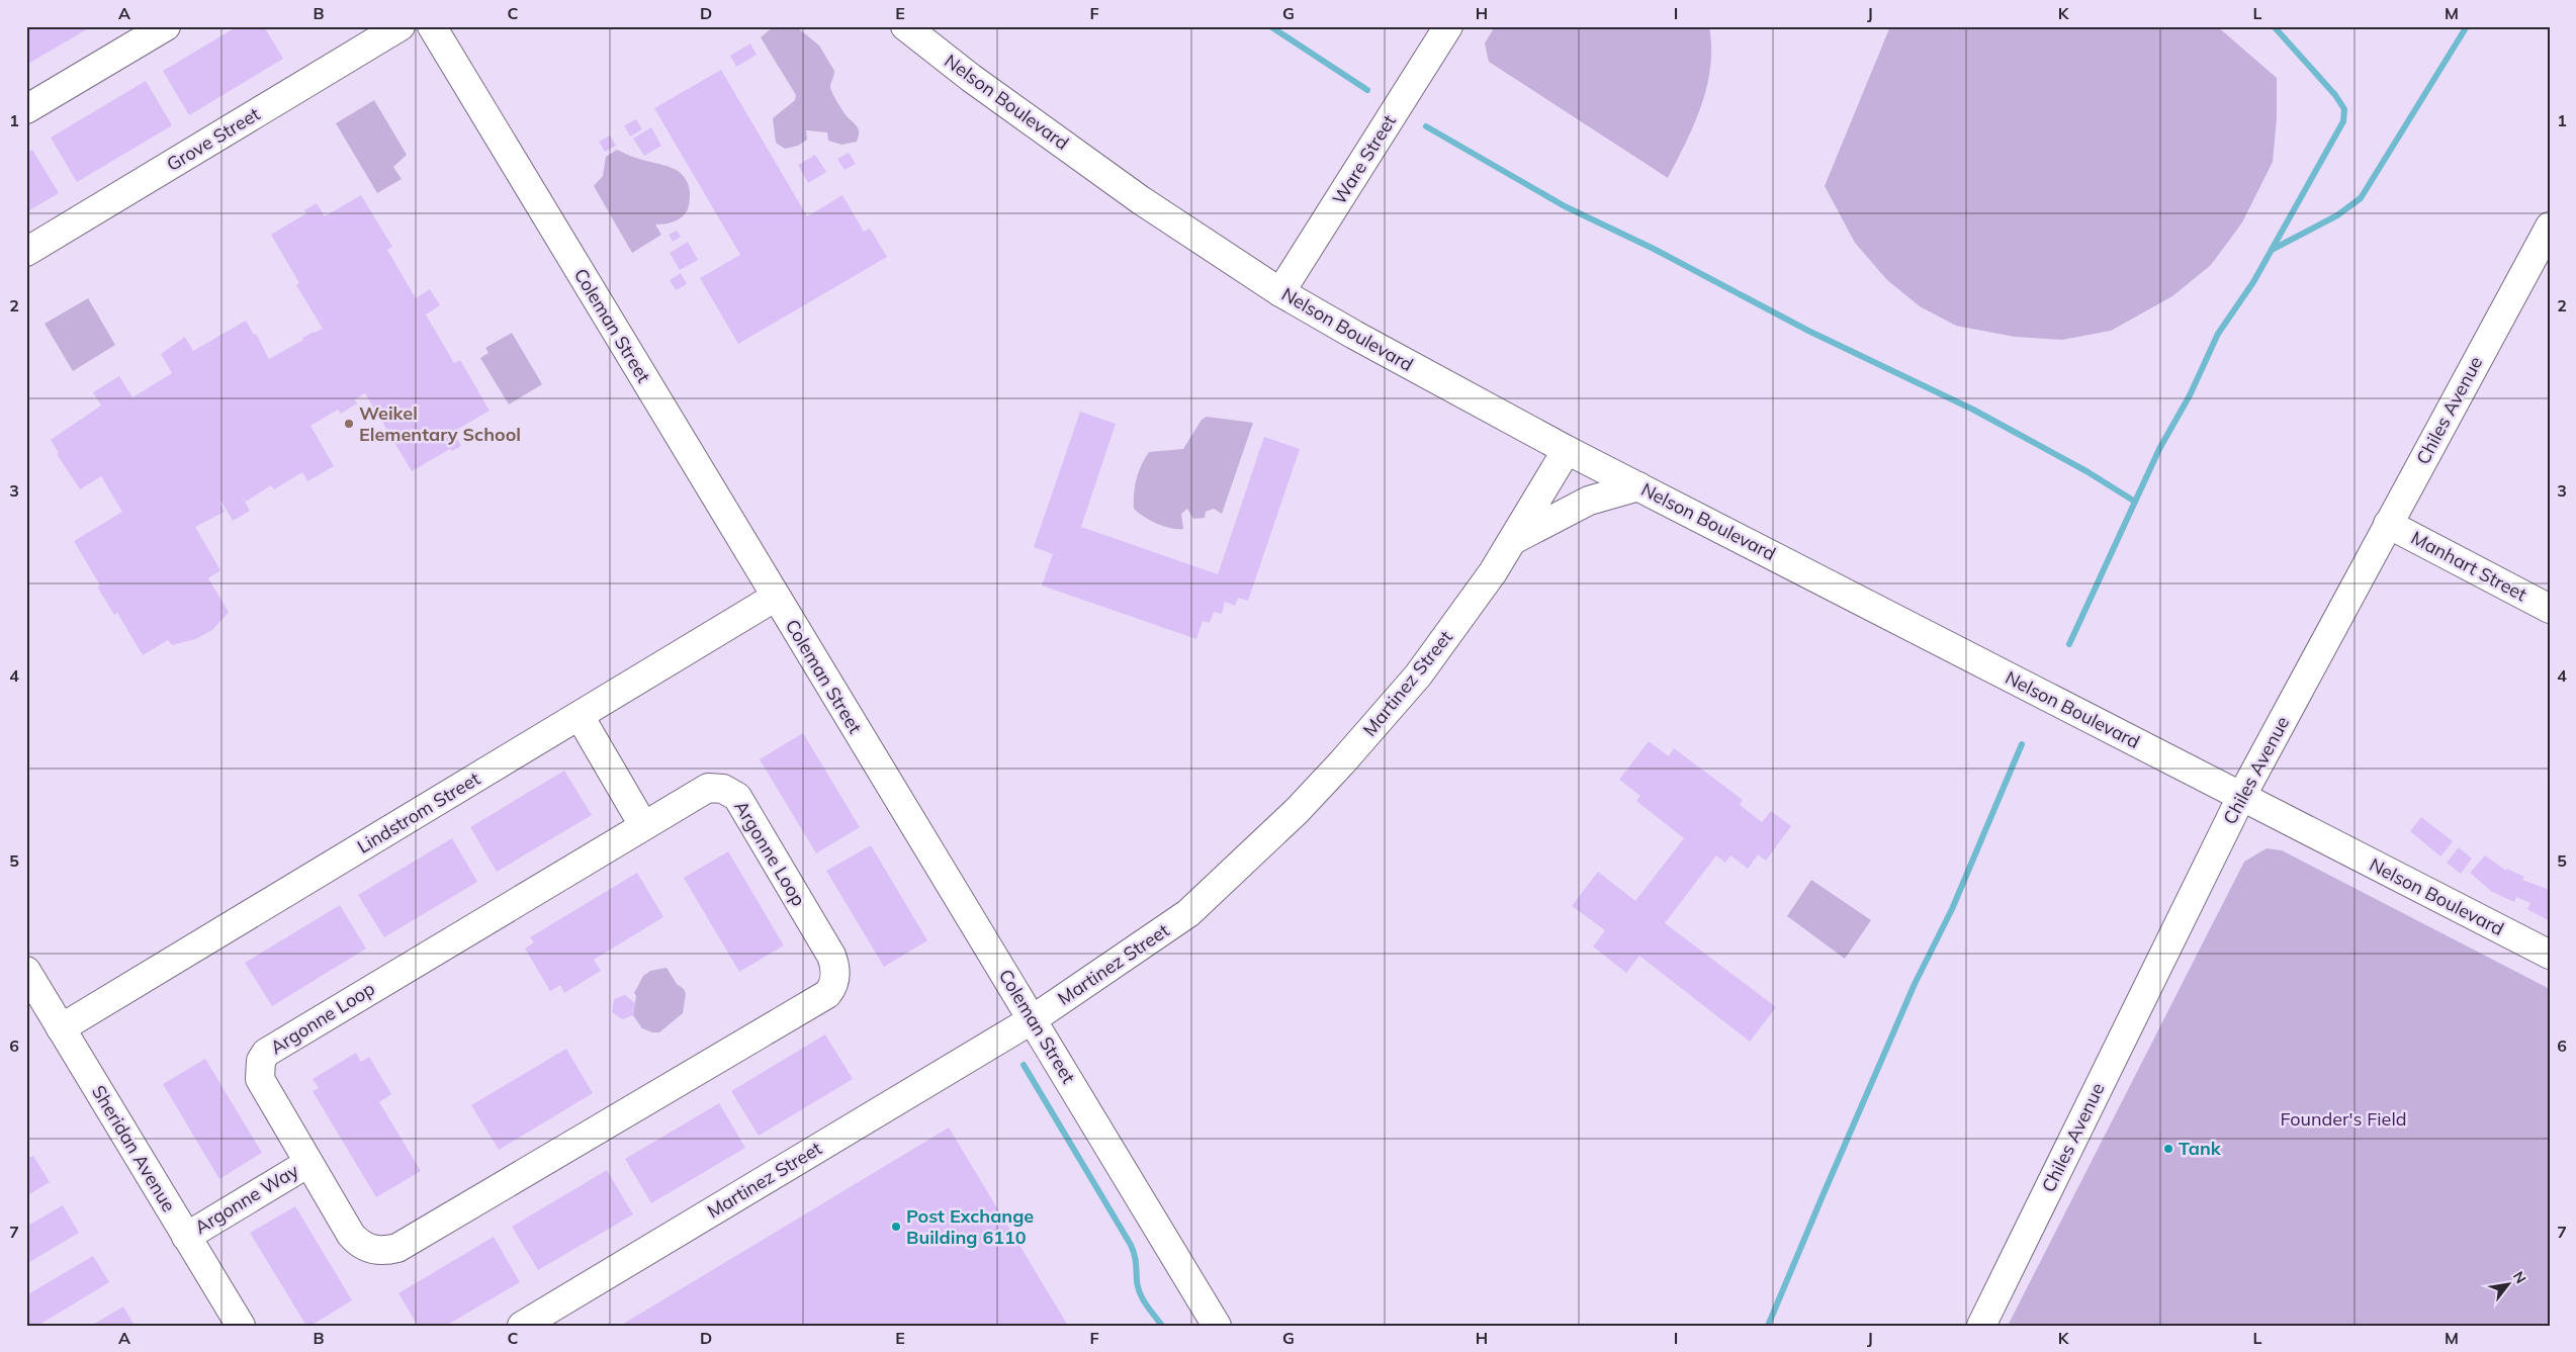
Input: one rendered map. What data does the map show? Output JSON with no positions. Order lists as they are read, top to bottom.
{
  "streets": {
    "street": [
      "Nelson Boulevard",
      "Grove Street",
      "Ware Street",
      "Coleman Street",
      "Chiles Avenue",
      "Manhart Street",
      "Martinez Street",
      "Lindstrom Street",
      "Argonne Loop",
      "Sheridan Avenue",
      "Argonne Way"
    ]
  },
  "crossings": [
    ["Nelson Boulevard", "Ware Street"],
    ["Nelson Boulevard", "Chiles Avenue"],
    ["Nelson Boulevard", "Martinez Street"],
    ["Coleman Street", "Martinez Street"],
    ["Coleman Street", "Lindstrom Street"],
    ["Chiles Avenue", "Manhart Street"],
    ["Lindstrom Street", "Sheridan Avenue"],
    ["Argonne Loop", "Argonne Way"],
    ["Sheridan Avenue", "Argonne Way"]
  ],
  "parks": ["Founder's Field"],
  "places": ["Weikel Elementary School", "Tank", "Post Exchange Building 6110"],
  "north": "top right",
  "grid": {
    "columns": [
      "A",
      "B",
      "C",
      "D",
      "E",
      "F",
      "G",
      "H",
      "I",
      "J",
      "K",
      "L",
      "M"
    ],
    "rows": [
      "1",
      "2",
      "3",
      "4",
      "5",
      "6",
      "7"
    ]
  }
}
